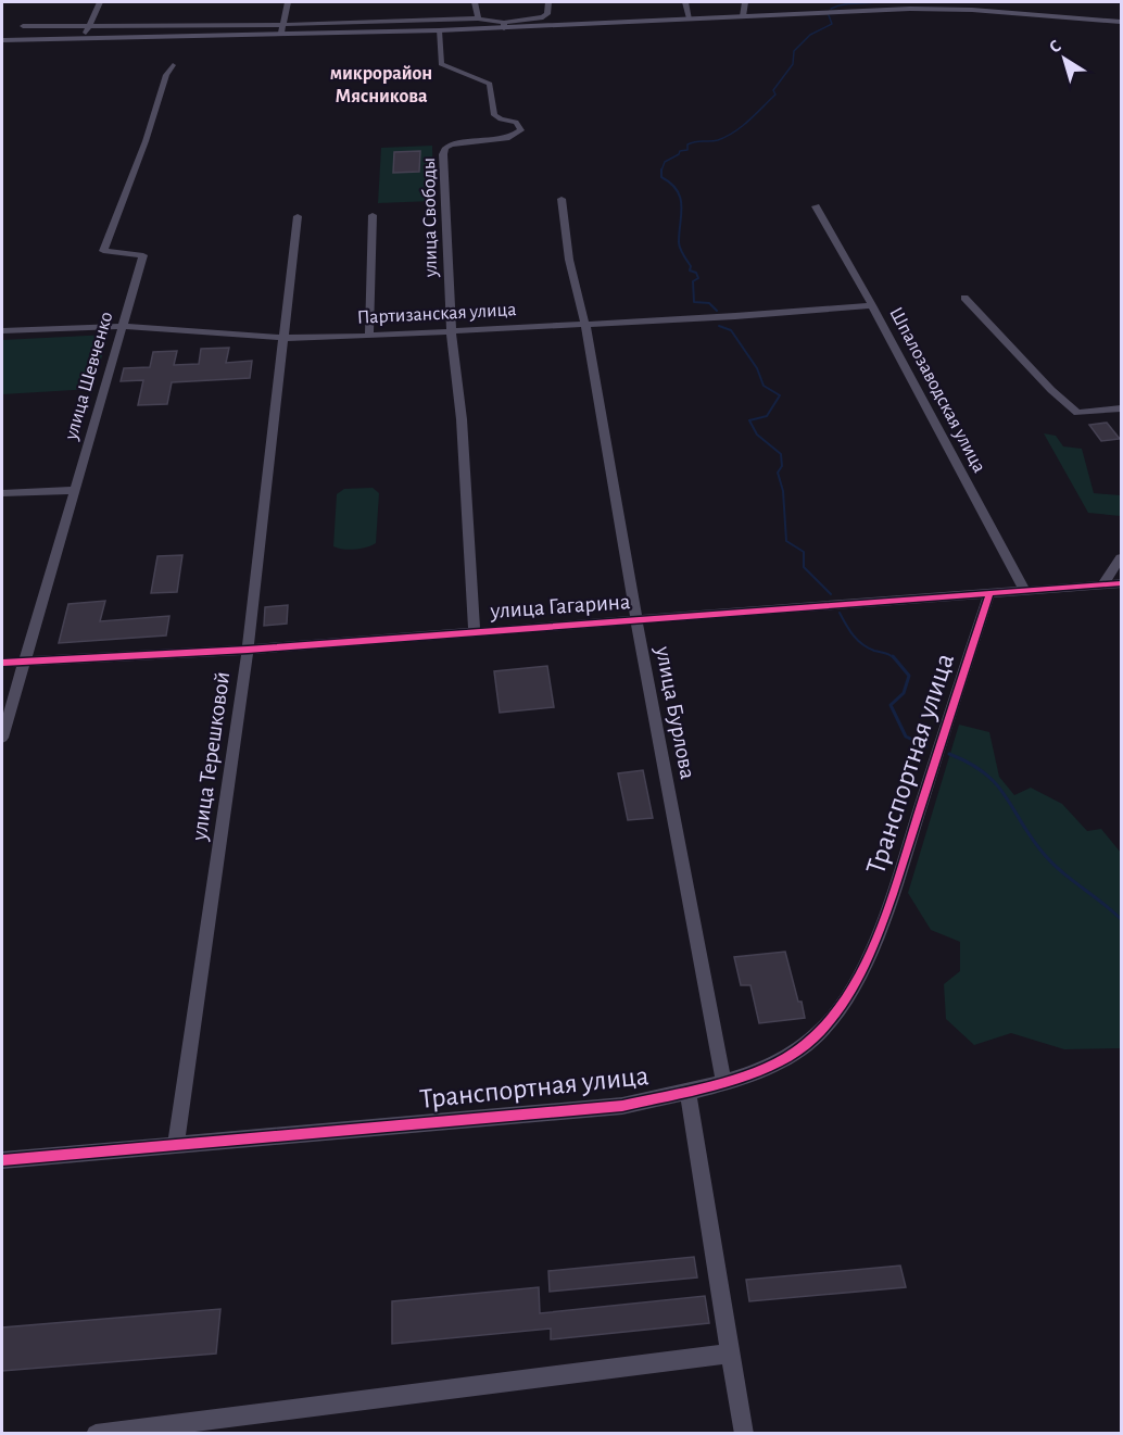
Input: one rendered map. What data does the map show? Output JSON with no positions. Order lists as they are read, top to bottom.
{
  "streets": {
    "street": [
      "улица Свободы",
      "Партизанская улица",
      "улица Шевченко",
      "Шпалозаводская улица",
      "улица Гагарина",
      "улица Бурлова",
      "улица Терешковой",
      "Транспортная улица"
    ]
  },
  "crossings": [
    ["улица Свободы", "Партизанская улица"],
    ["улица Свободы", "улица Гагарина"],
    ["Партизанская улица", "улица Шевченко"],
    ["Партизанская улица", "Шпалозаводская улица"],
    ["Партизанская улица", "улица Бурлова"],
    ["Партизанская улица", "улица Терешковой"],
    ["улица Шевченко", "улица Гагарина"],
    ["Шпалозаводская улица", "улица Гагарина"],
    ["улица Гагарина", "улица Бурлова"],
    ["улица Гагарина", "улица Терешковой"],
    ["улица Гагарина", "Транспортная улица"],
    ["улица Бурлова", "Транспортная улица"],
    ["улица Терешковой", "Транспортная улица"]
  ],
  "districts": ["микрорайон Мясникова"],
  "north": "top left"
}
